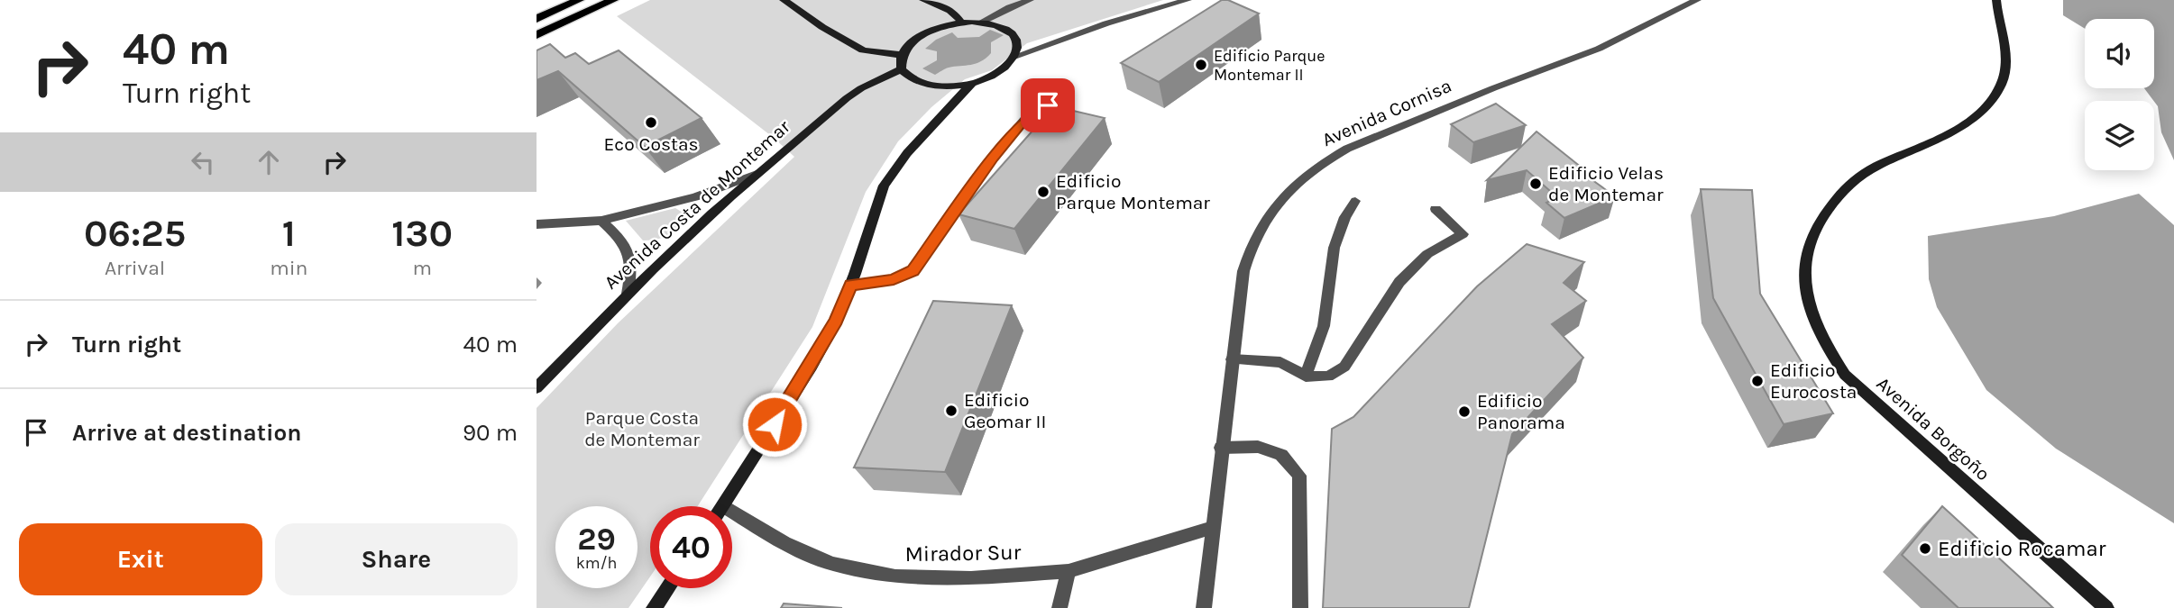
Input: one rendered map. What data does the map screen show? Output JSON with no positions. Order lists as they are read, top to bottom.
{
  "streets": {
    "street": [
      "Avenida Cornisa",
      "Avenida Costa de Montemar",
      "Avenida Borgoño",
      "Mirador Sur"
    ]
  },
  "crossings": [
    ["Avenida Cornisa", "Mirador Sur"]
  ],
  "parks": ["Parque Costa de Montemar"],
  "places": [
    "Edificio Parque Montemar II",
    "Eco Costas",
    "Edificio Velas de Montemar",
    "Edificio Parque Montemar",
    "Edificio Eurocosta",
    "Edificio Geomar II",
    "Edificio Panorama",
    "Edificio Rocamar"
  ],
  "page": {
    "turn": ["40 m", "Turn right"],
    "eta": [
      "06:25",
      "Arrival",
      "1",
      "min",
      "130",
      "m"
    ],
    "list": [
      {
        "name": "Turn right",
        "value": "40 m"
      },
      {
        "name": "Arrive at destination",
        "value": "90 m"
      }
    ],
    "speed": "29 km/h",
    "limit": "40",
    "buttons": ["Exit", "Share"]
  }
}
